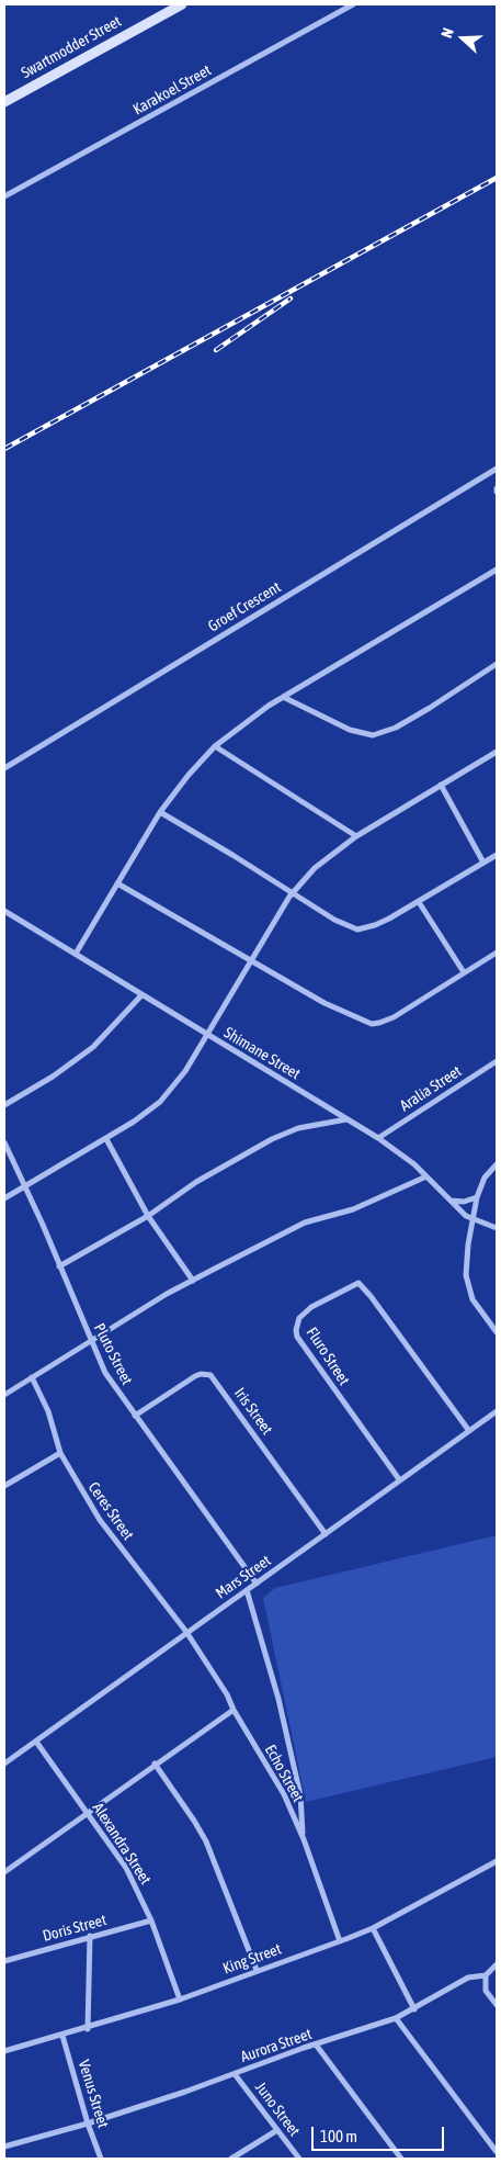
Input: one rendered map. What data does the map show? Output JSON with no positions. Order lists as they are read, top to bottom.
{
  "streets": {
    "main road": ["Swartmodder Street"],
    "street": [
      "Karakoel Street",
      "Groef Crescent",
      "Shimane Street",
      "Aralia Street",
      "Pluto Street",
      "Fluro Street",
      "Iris Street",
      "Ceres Street",
      "Mars Street",
      "Echo Street",
      "Alexandra Street",
      "Doris Street",
      "King Street",
      "Aurora Street",
      "Venus Street",
      "Juno Street"
    ]
  },
  "crossings": [
    ["Shimane Street", "Aralia Street"],
    ["Pluto Street", "Iris Street"],
    ["Pluto Street", "Mars Street"],
    ["Fluro Street", "Mars Street"],
    ["Iris Street", "Mars Street"],
    ["Ceres Street", "Mars Street"],
    ["Ceres Street", "Echo Street"],
    ["Mars Street", "Alexandra Street"],
    ["Echo Street", "King Street"],
    ["Alexandra Street", "Doris Street"],
    ["Alexandra Street", "King Street"],
    ["King Street", "Venus Street"],
    ["Aurora Street", "Venus Street"],
    ["Aurora Street", "Juno Street"]
  ],
  "scale_bar": "100 m",
  "north": "left"
}
